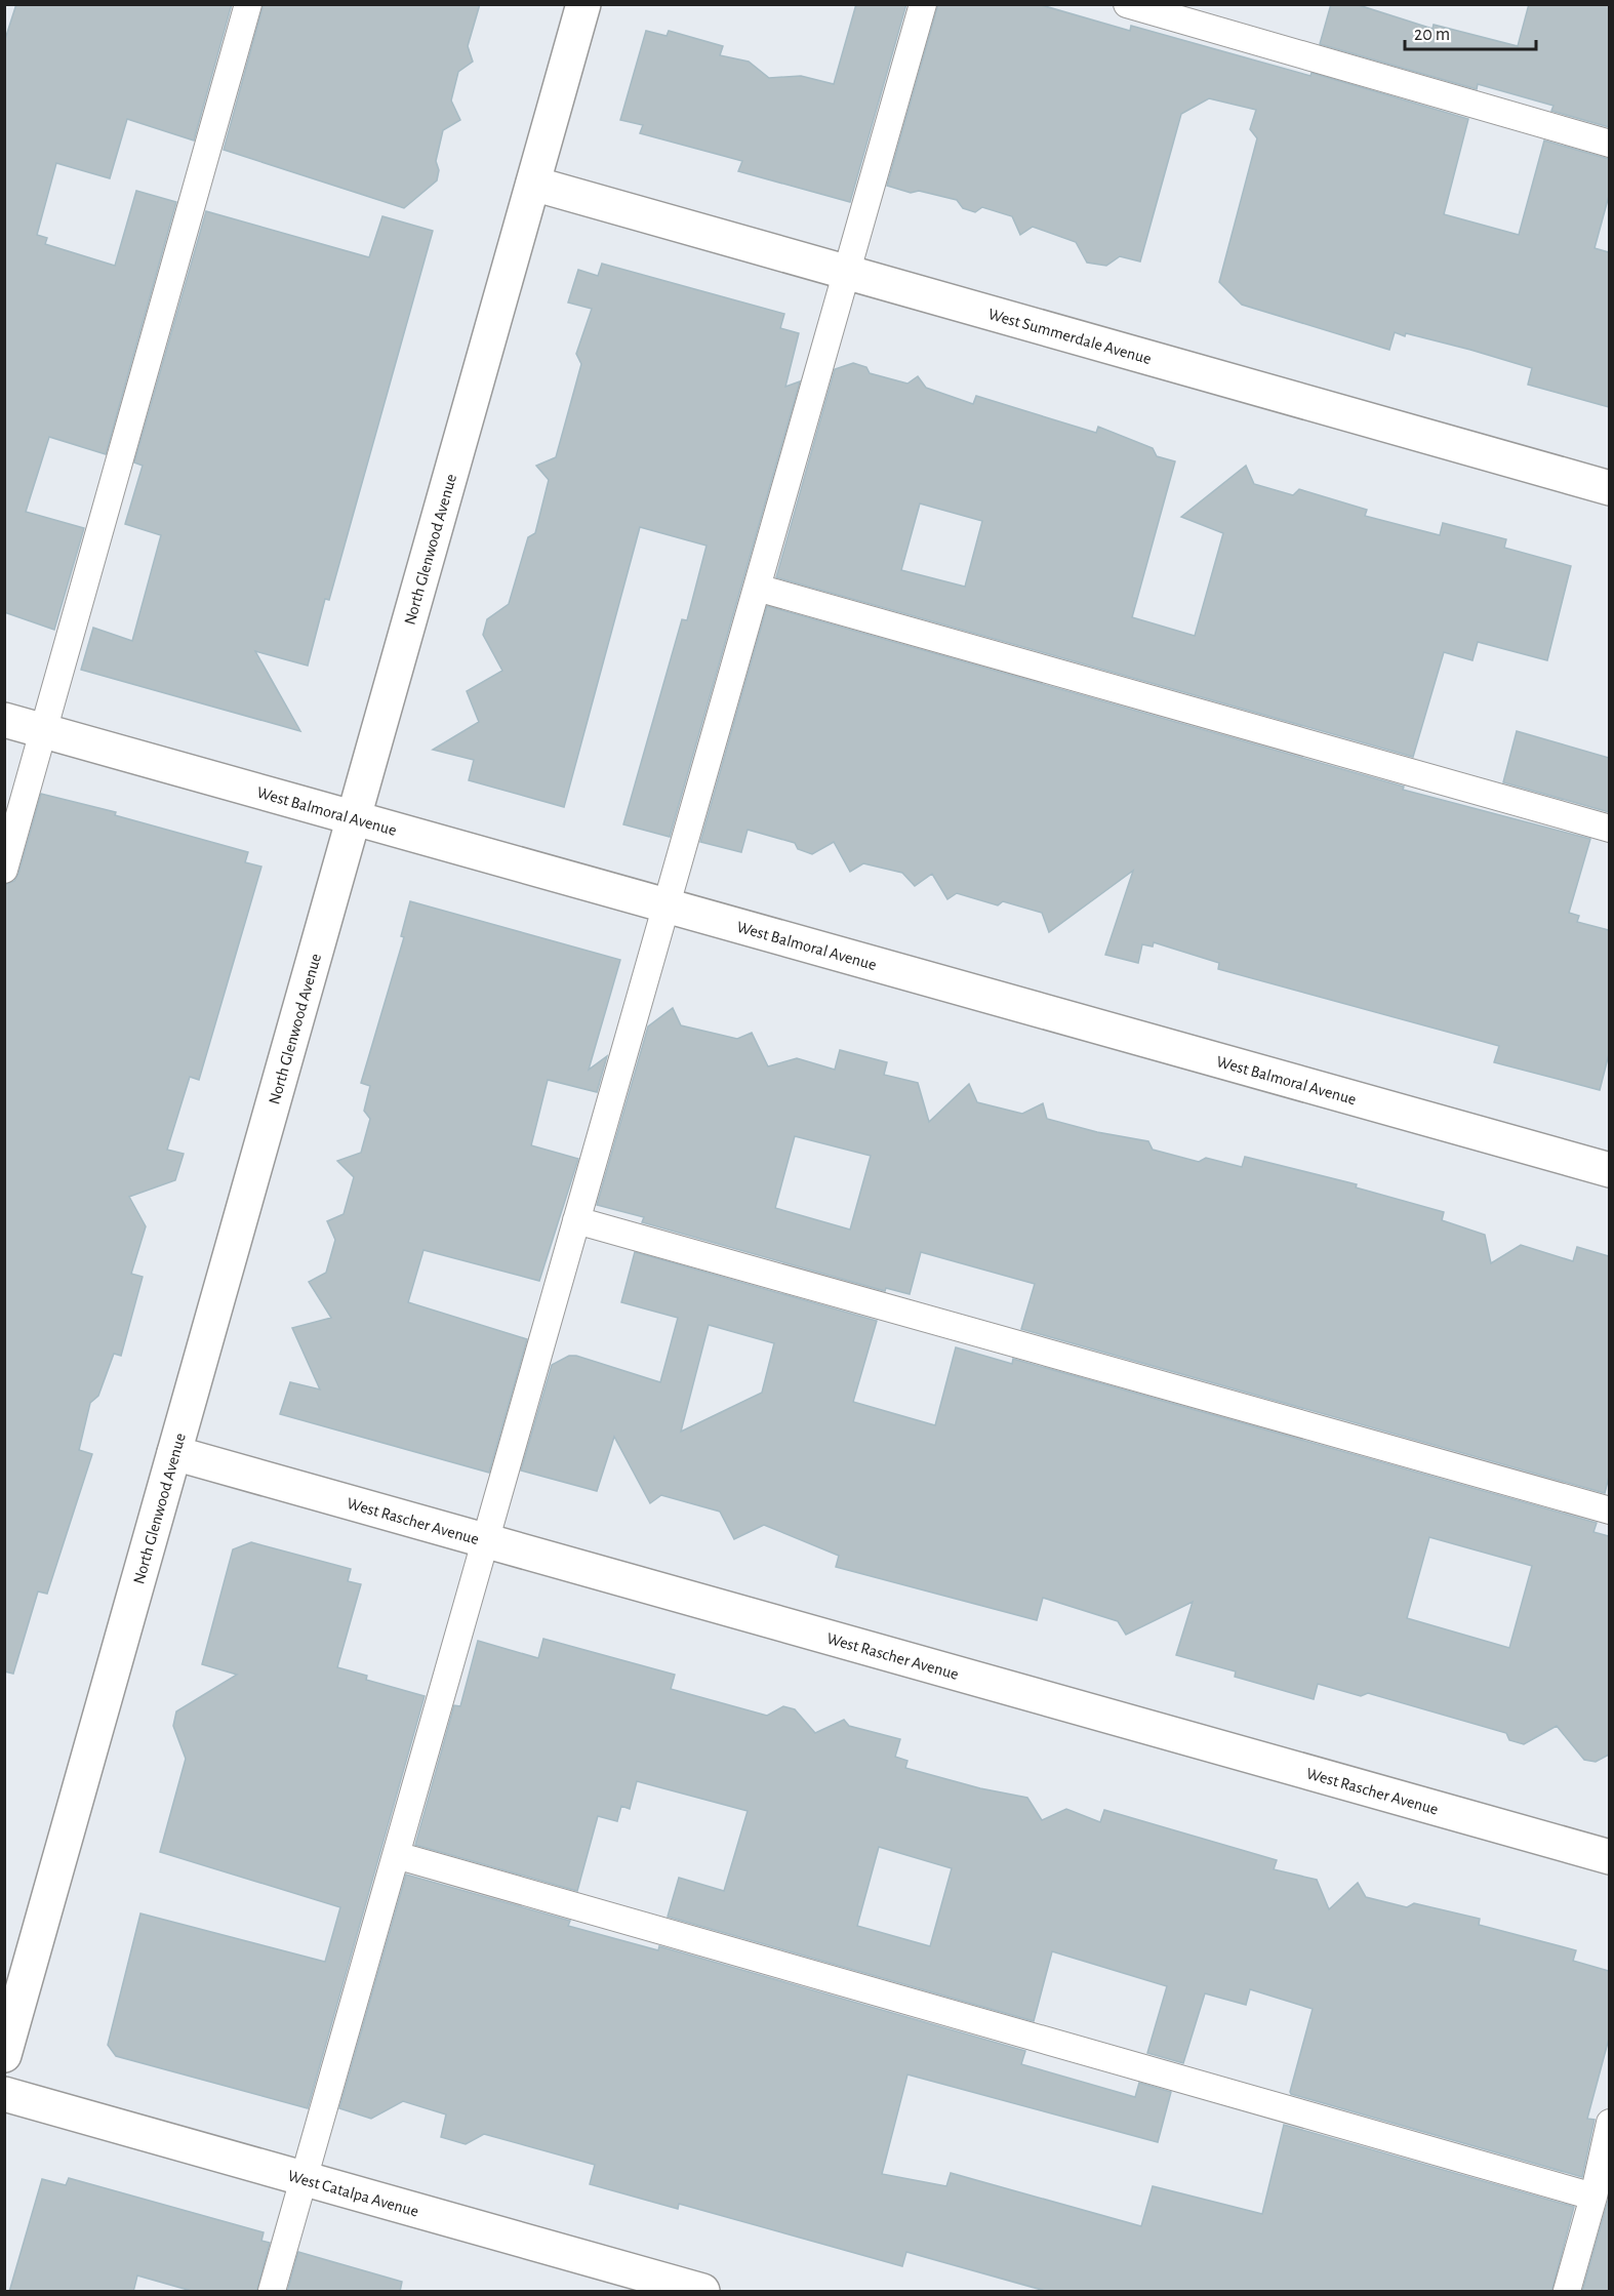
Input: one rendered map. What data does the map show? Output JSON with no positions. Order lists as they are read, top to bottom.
{
  "streets": {
    "street": [
      "West Summerdale Avenue",
      "North Glenwood Avenue",
      "West Balmoral Avenue",
      "West Rascher Avenue",
      "West Catalpa Avenue"
    ]
  },
  "crossings": [
    ["West Summerdale Avenue", "North Glenwood Avenue"],
    ["North Glenwood Avenue", "West Balmoral Avenue"],
    ["North Glenwood Avenue", "West Rascher Avenue"]
  ],
  "scale_bar": "20 m"
}
